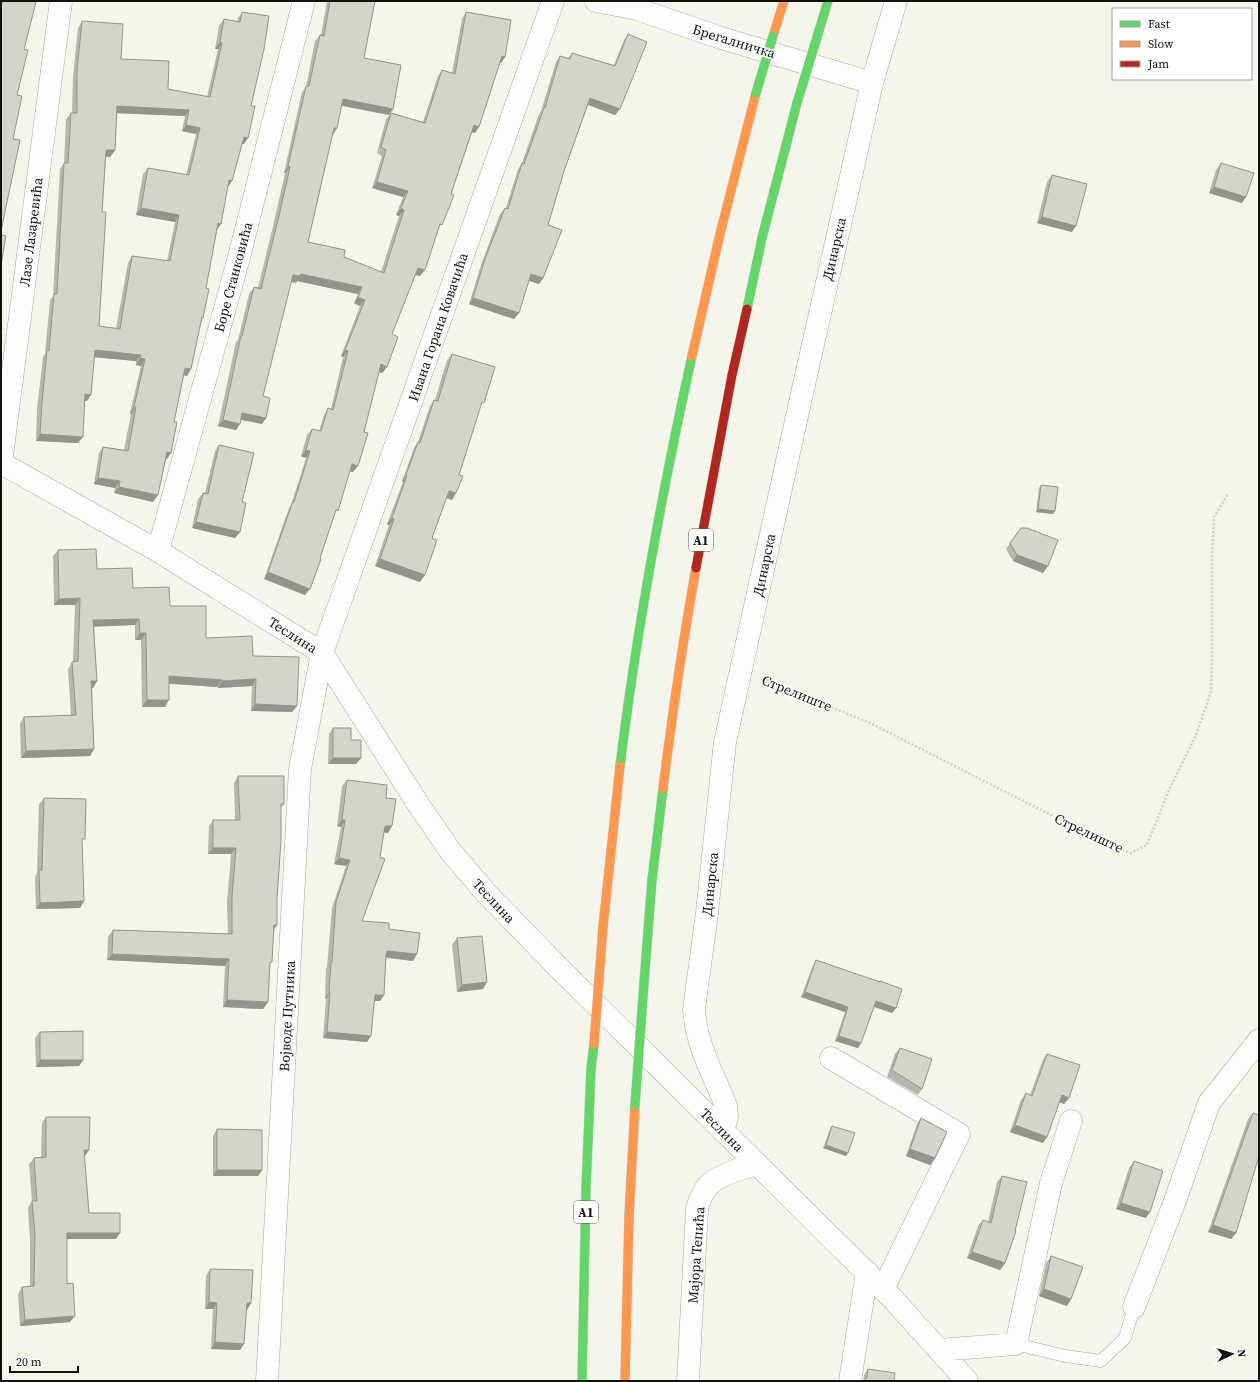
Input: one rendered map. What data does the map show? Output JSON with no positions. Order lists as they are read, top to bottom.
{
  "streets": {
    "highway": ["A1"],
    "street": [
      "Брегалничка",
      "Лазе Лазаревића",
      "Динарска",
      "Боре Станковића",
      "Ивана Горана Ковачића",
      "Теслина",
      "Војводе Путника",
      "Мајора Тепића"
    ],
    "path": ["Стрелиште"]
  },
  "crossings": [
    ["Брегалничка", "Динарска"],
    ["Лазе Лазаревића", "Теслина"],
    ["Динарска", "Теслина"],
    ["Динарска", "Стрелиште"],
    ["Боре Станковића", "Теслина"],
    ["Ивана Горана Ковачића", "Теслина"],
    ["Ивана Горана Ковачића", "Војводе Путника"],
    ["Теслина", "Војводе Путника"],
    ["Теслина", "Мајора Тепића"]
  ],
  "legend": ["Fast", "Slow", "Jam"],
  "scale_bar": "20 m",
  "north": "right"
}
